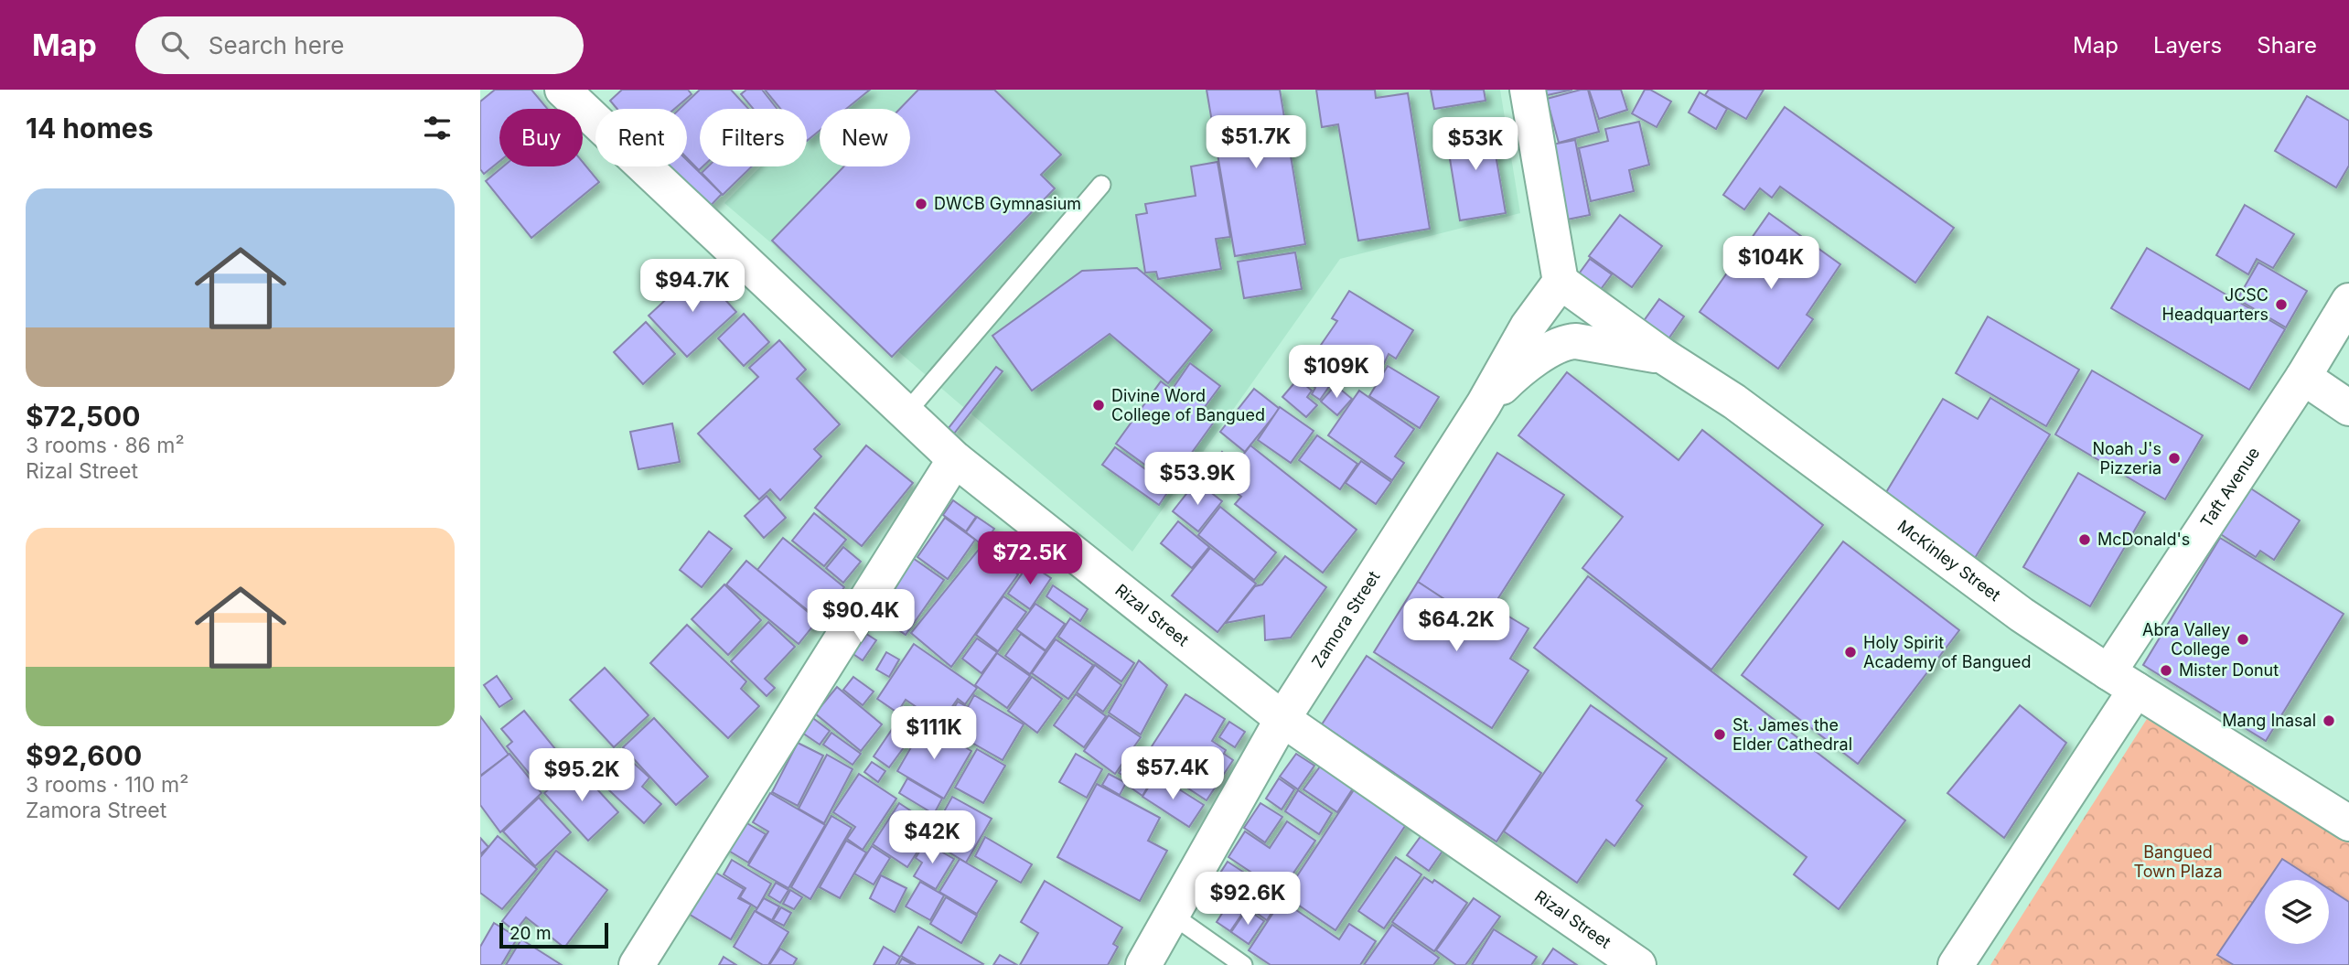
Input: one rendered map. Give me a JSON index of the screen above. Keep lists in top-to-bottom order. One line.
{"streets":{"street":["Taft Avenue","McKinley Street","Rizal Street","Zamora Street"]},"crossings":[["Taft Avenue","McKinley Street"],["McKinley Street","Zamora Street"],["Rizal Street","Zamora Street"]],"parks":["Bangued Town Plaza"],"places":["DWCB Gymnasium","JCSC Headquarters","Divine Word College of Bangued","Noah J's Pizzeria","McDonald's","Abra Valley College","Holy Spirit Academy of Bangued","Mister Donut","Mang Inasal","St. James the Elder Cathedral"],"scale_bar":"20 m","page":{"header":"Map","search":"Search here","nav":["Map","Layers","Share"],"heading":"14 homes","chip":["Buy","Rent","Filters","New"],"price":["$51.7K","$53K","$104K","$94.7K","$109K","$53.9K","$72.5K","$90.4K","$64.2K","$111K","$57.4K","$95.2K","$42K","$92.6K"],"list":[{"name":"$72,500","note":"3 rooms · 86 m² · Rizal Street"},{"name":"$92,600","note":"3 rooms · 110 m² · Zamora Street"}],"scale":"20 m"}}
